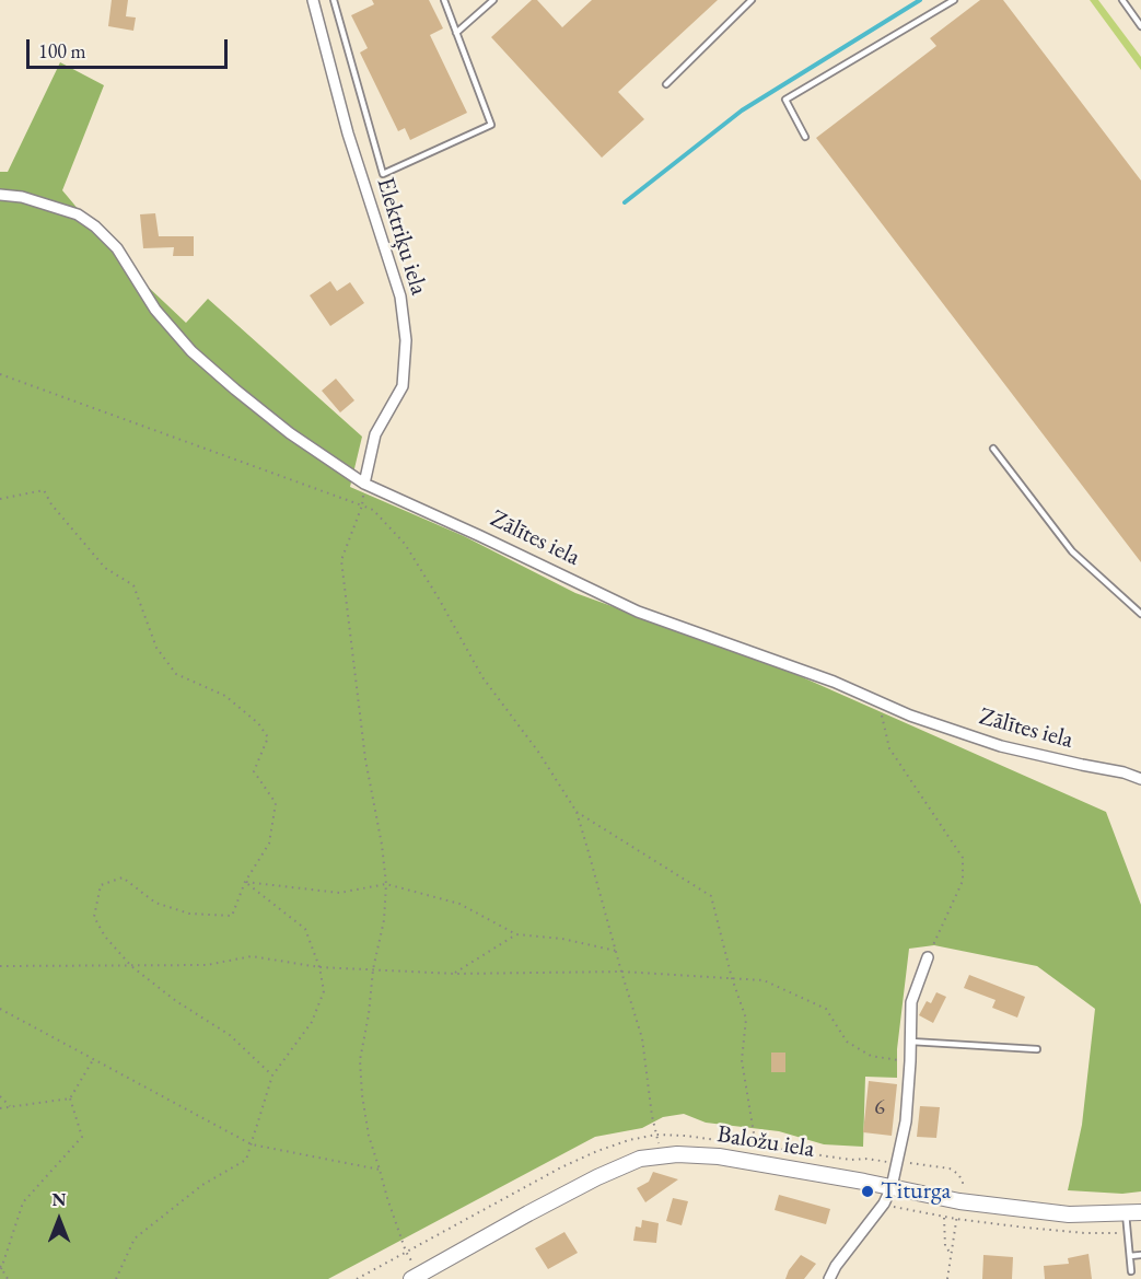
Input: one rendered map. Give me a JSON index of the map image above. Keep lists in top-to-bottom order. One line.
{"streets":{"main road":["Baložu iela"],"street":["Elektriķu iela","Zālītes iela"]},"crossings":[["Elektriķu iela","Zālītes iela"]],"places":["Titurga"],"house_numbers":["6"],"scale_bar":"100 m","north":"top"}
